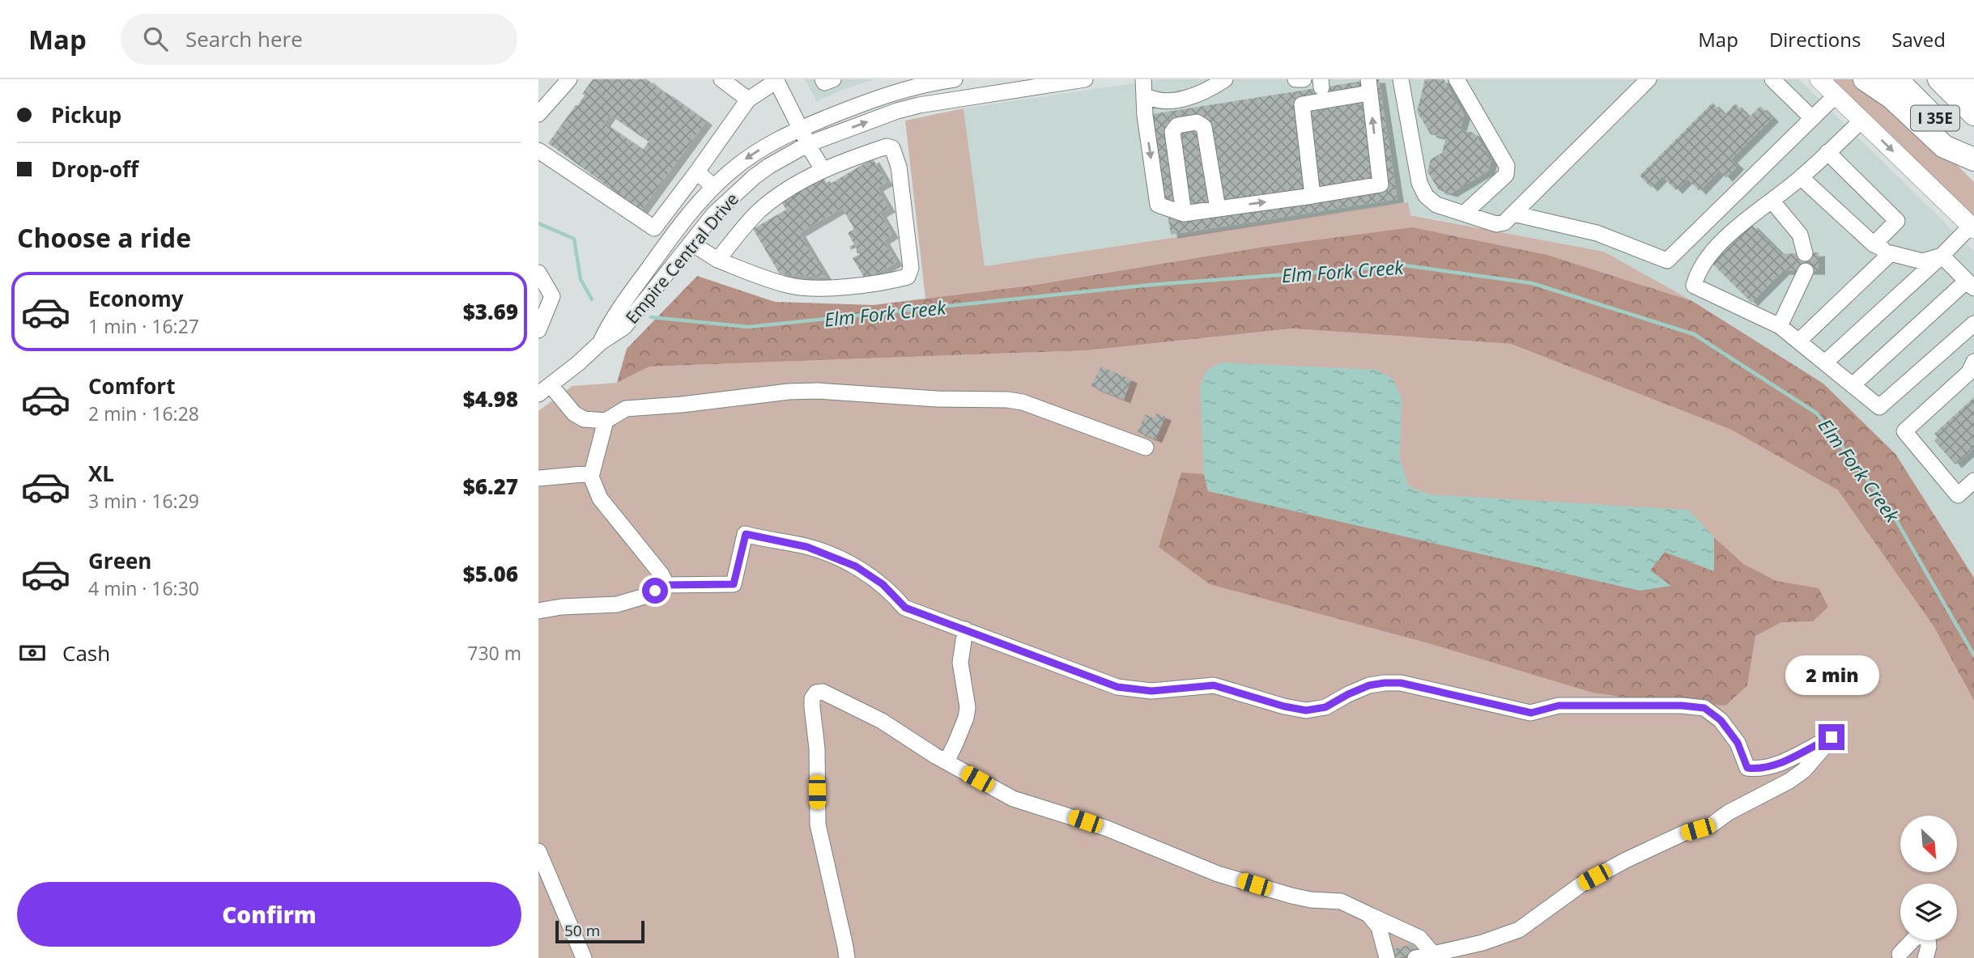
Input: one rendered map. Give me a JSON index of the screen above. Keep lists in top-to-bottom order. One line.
{"streets":{"highway":["I 35E"],"street":["Empire Central Drive"]},"water":["Elm Fork Creek"],"scale_bar":"50 m","north":"bottom right","page":{"header":"Map","search":"Search here","nav":["Map","Directions","Saved"],"banner":["Pickup","Drop-off"],"heading":"Choose a ride","list":[{"name":"Economy","note":"1 min · 16:27","value":"$3.69"},{"name":"Comfort","note":"2 min · 16:28","value":"$4.98"},{"name":"XL","note":"3 min · 16:29","value":"$6.27"},{"name":"Green","note":"4 min · 16:30","value":"$5.06"}],"pay":["Cash","730 m"],"bubble":"2 min","buttons":"Confirm","scale":"50 m"}}
